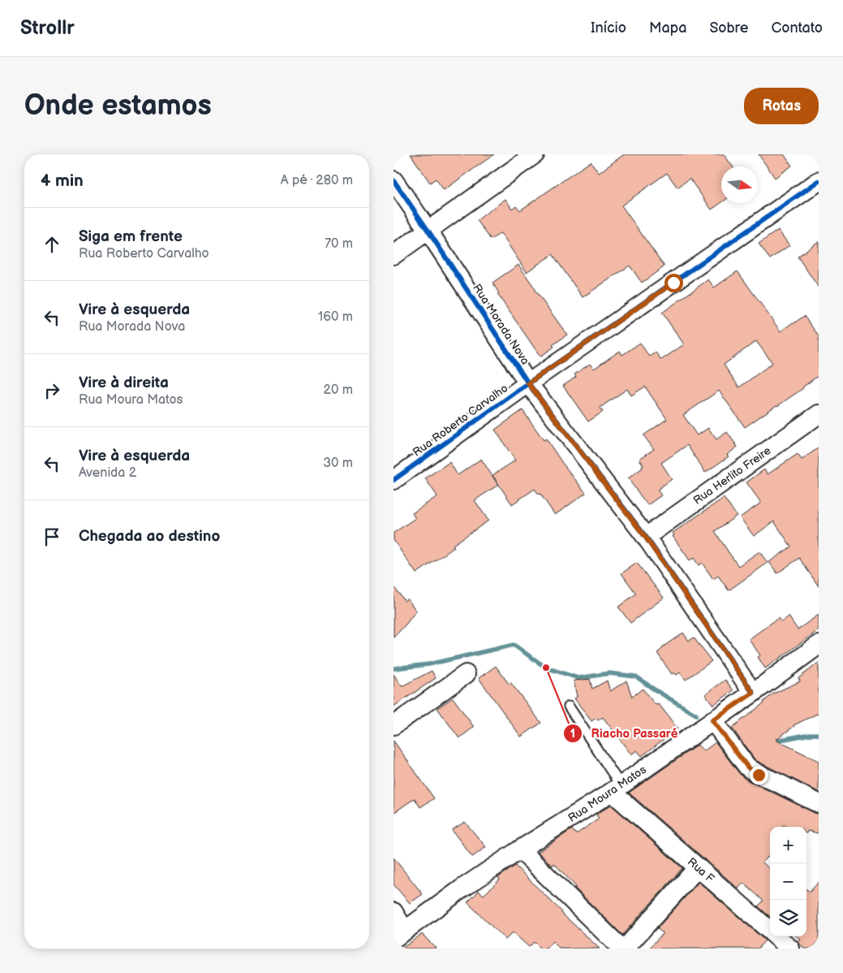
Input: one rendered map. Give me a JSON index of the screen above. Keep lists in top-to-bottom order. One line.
{"streets":{"street":["Rua Morada Nova","Rua Roberto Carvalho","Rua Herlito Freire","Rua Moura Matos","Rua F"]},"crossings":[["Rua Morada Nova","Rua Roberto Carvalho"],["Rua Morada Nova","Rua Herlito Freire"],["Rua Morada Nova","Rua Moura Matos"],["Rua Moura Matos","Rua F"]],"places":["Riacho Passaré"],"north":"right","page":{"header":"Strollr","nav":["Início","Mapa","Sobre","Contato"],"buttons":"Rotas","title":"Onde estamos","heading":["4 min","A pé · 280 m"],"list":[["Siga em frente","Rua Roberto Carvalho","70 m"],["Vire à esquerda","Rua Morada Nova","160 m"],["Vire à direita","Rua Moura Matos","20 m"],["Vire à esquerda","Avenida 2","30 m"],"Chegada ao destino"],"map_buttons":["+","−"]}}
